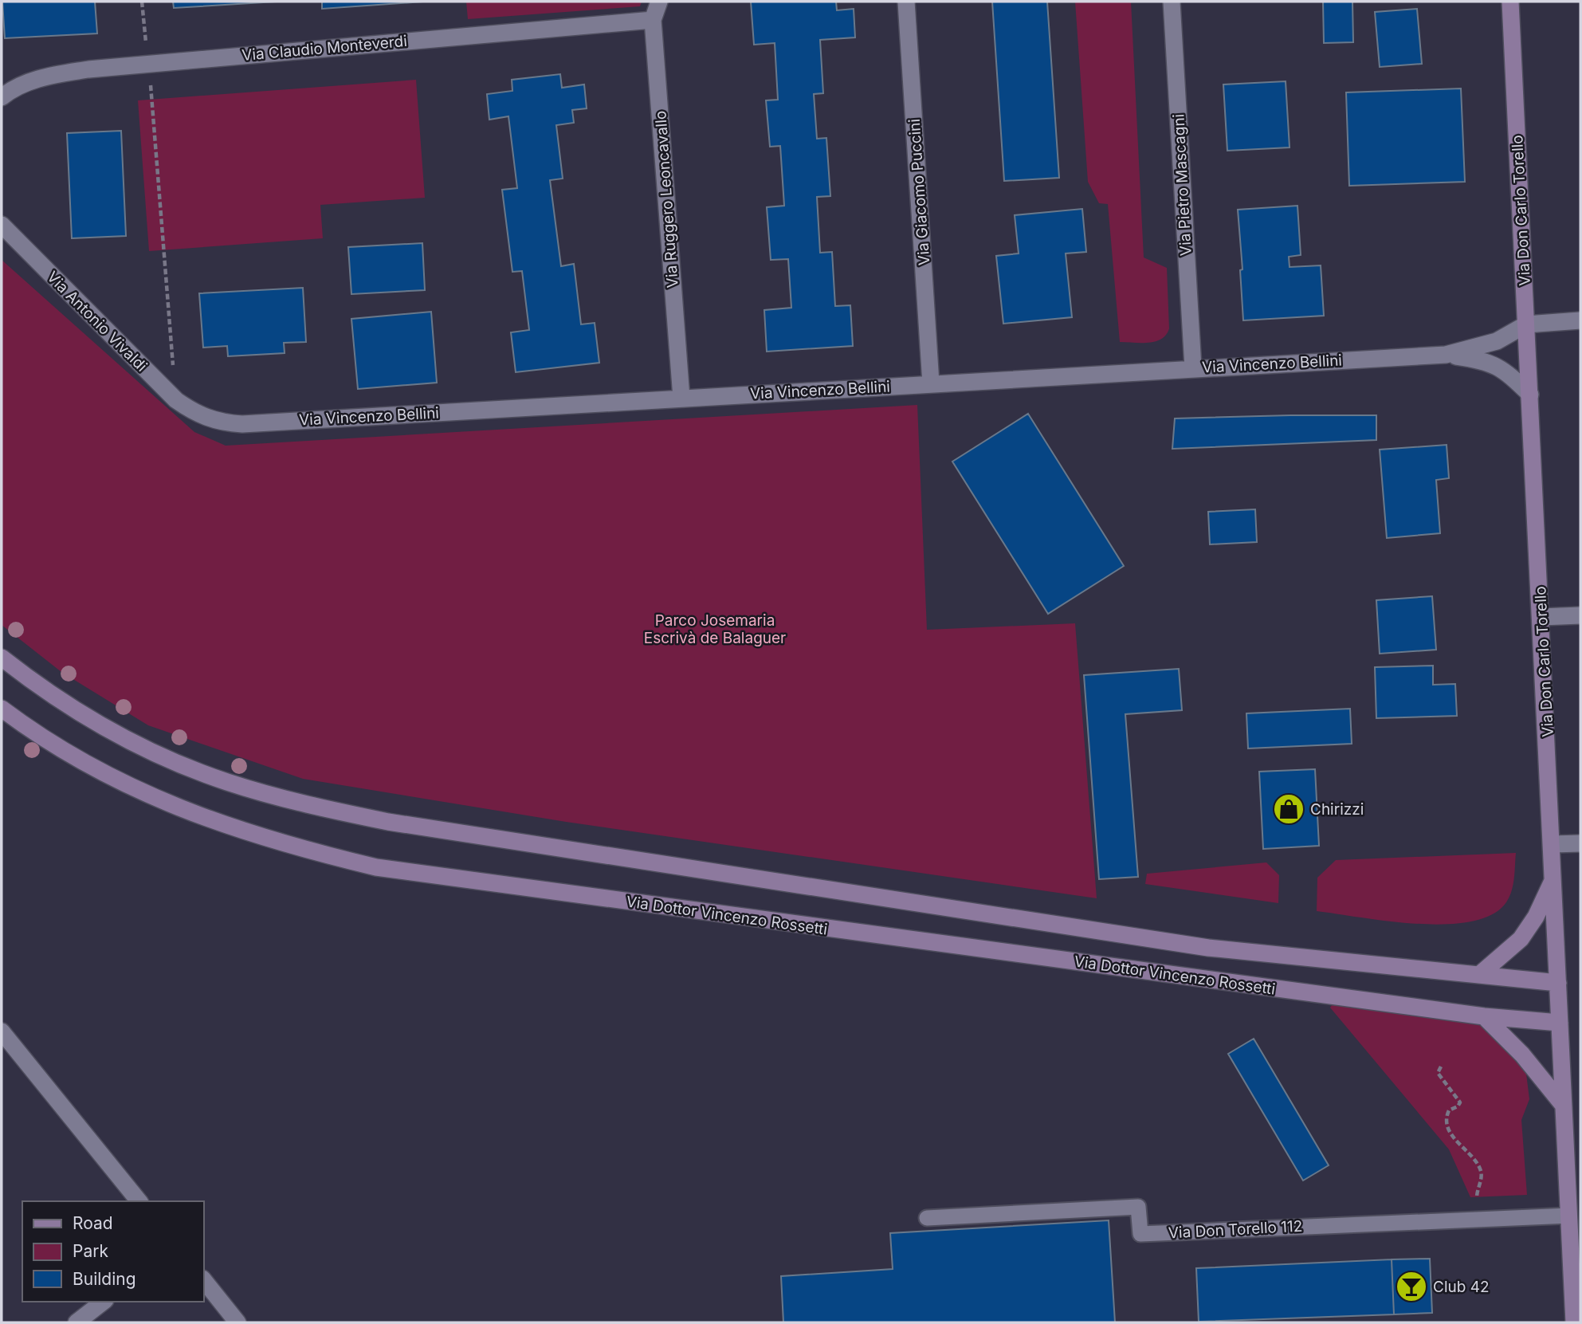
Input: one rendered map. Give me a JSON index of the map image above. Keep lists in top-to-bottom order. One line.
{"streets":{"street":["Via Claudio Monteverdi","Via Pietro Mascagni","Via Giacomo Puccini","Via Ruggero Leoncavallo","Via Don Carlo Torello","Via Antonio Vivaldi","Via Vincenzo Bellini","Via Dottor Vincenzo Rossetti"],"lane":["Via Don Torello 112"]},"crossings":[["Via Claudio Monteverdi","Via Ruggero Leoncavallo"],["Via Pietro Mascagni","Via Vincenzo Bellini"],["Via Giacomo Puccini","Via Vincenzo Bellini"],["Via Ruggero Leoncavallo","Via Vincenzo Bellini"],["Via Don Carlo Torello","Via Vincenzo Bellini"],["Via Don Carlo Torello","Via Dottor Vincenzo Rossetti"],["Via Don Carlo Torello","Via Don Torello 112"],["Via Antonio Vivaldi","Via Vincenzo Bellini"]],"parks":["Parco Josemaria Escrivà de Balaguer"],"places":{"shop":["Chirizzi"],"bar":["Club 42"]},"legend":["Road","Park","Building"]}
